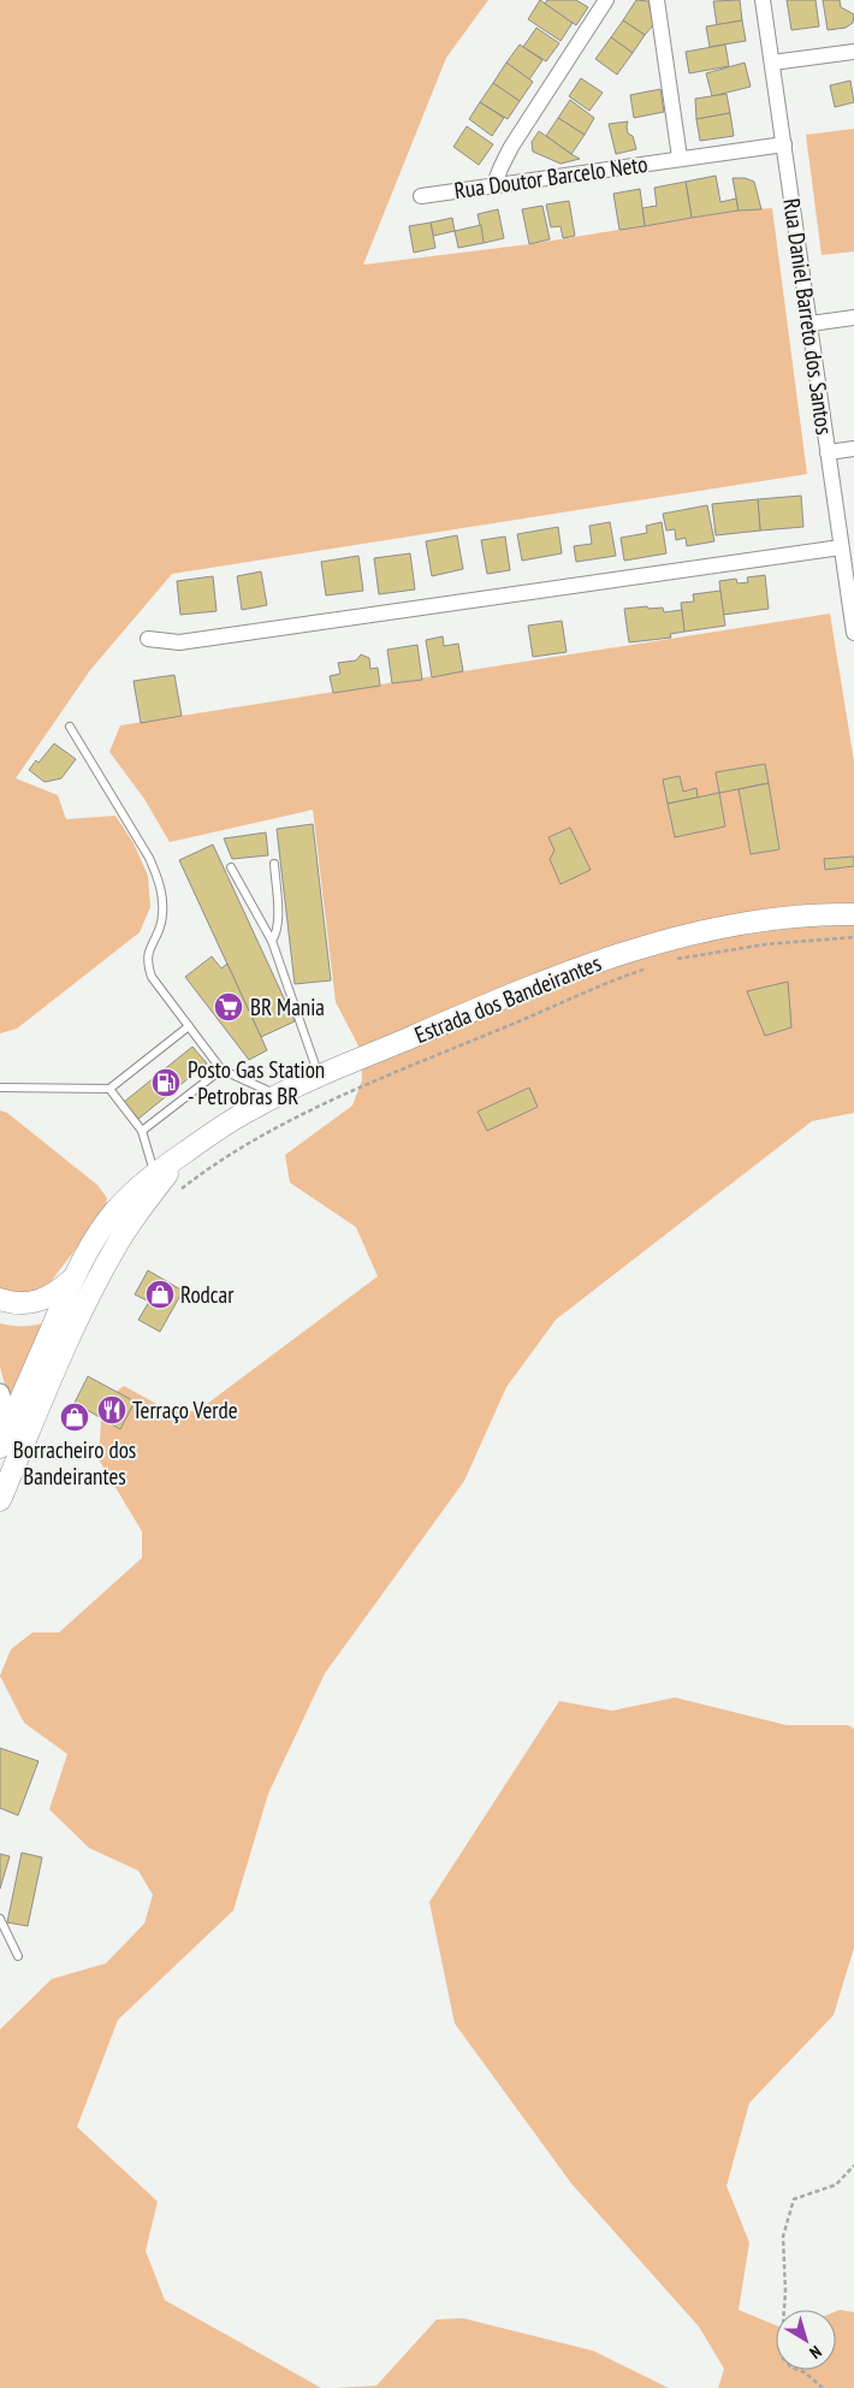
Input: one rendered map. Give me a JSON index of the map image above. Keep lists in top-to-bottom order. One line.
{"streets":{"main road":["Estrada dos Bandeirantes"],"street":["Rua Doutor Barcelo Neto","Rua Daniel Barreto dos Santos"]},"crossings":[["Rua Doutor Barcelo Neto","Rua Daniel Barreto dos Santos"]],"places":{"supermarket":["BR Mania"],"fuel station":["Posto Gas Station - Petrobras BR"],"shop":["Rodcar","Borracheiro dos Bandeirantes"],"restaurant":["Terraço Verde"]},"north":"bottom right"}
